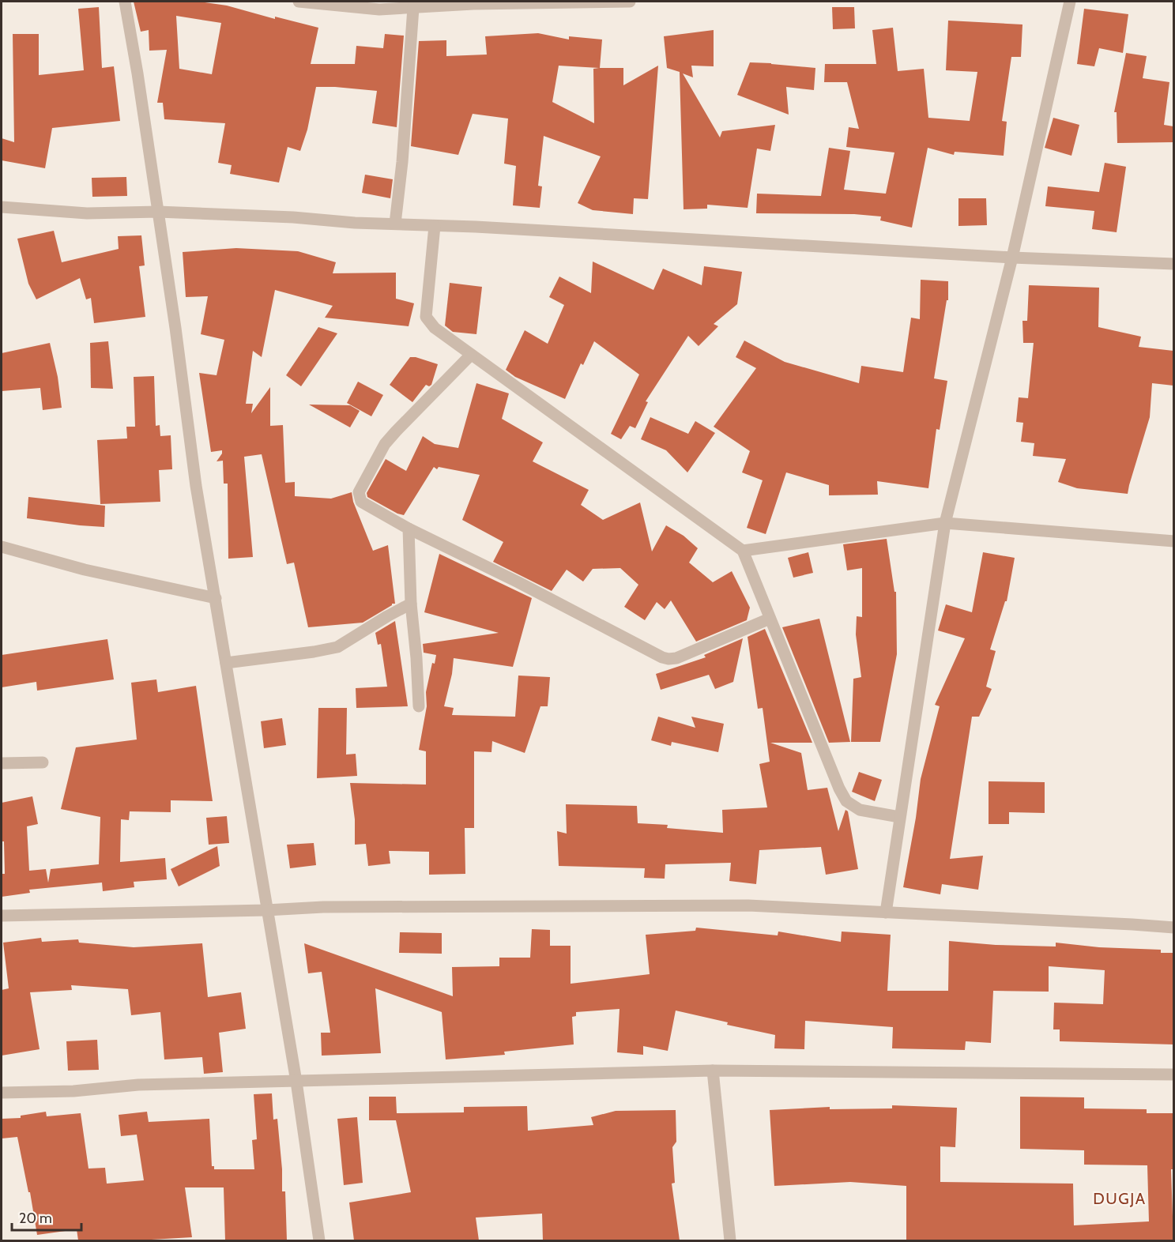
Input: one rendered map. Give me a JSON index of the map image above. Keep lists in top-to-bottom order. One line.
{"districts":["DUGJA"],"scale_bar":"20 m"}
